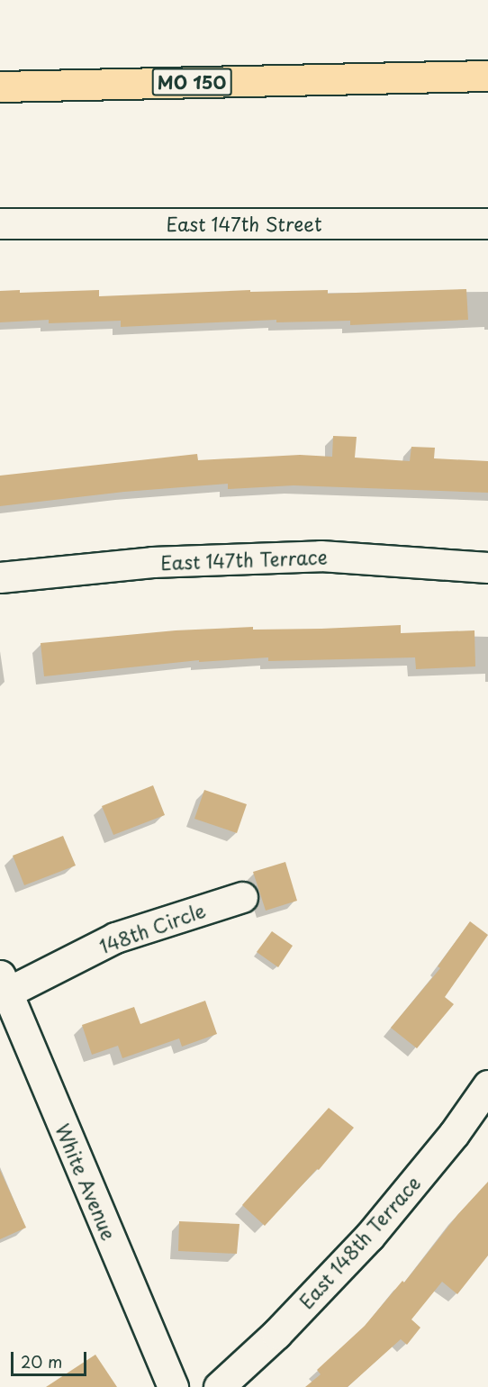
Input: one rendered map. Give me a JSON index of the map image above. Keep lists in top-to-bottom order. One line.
{"streets":{"main road":["MO 150"],"street":["East 147th Street","East 147th Terrace","148th Circle","White Avenue","East 148th Terrace"]},"crossings":[["148th Circle","White Avenue"]],"scale_bar":"20 m"}
